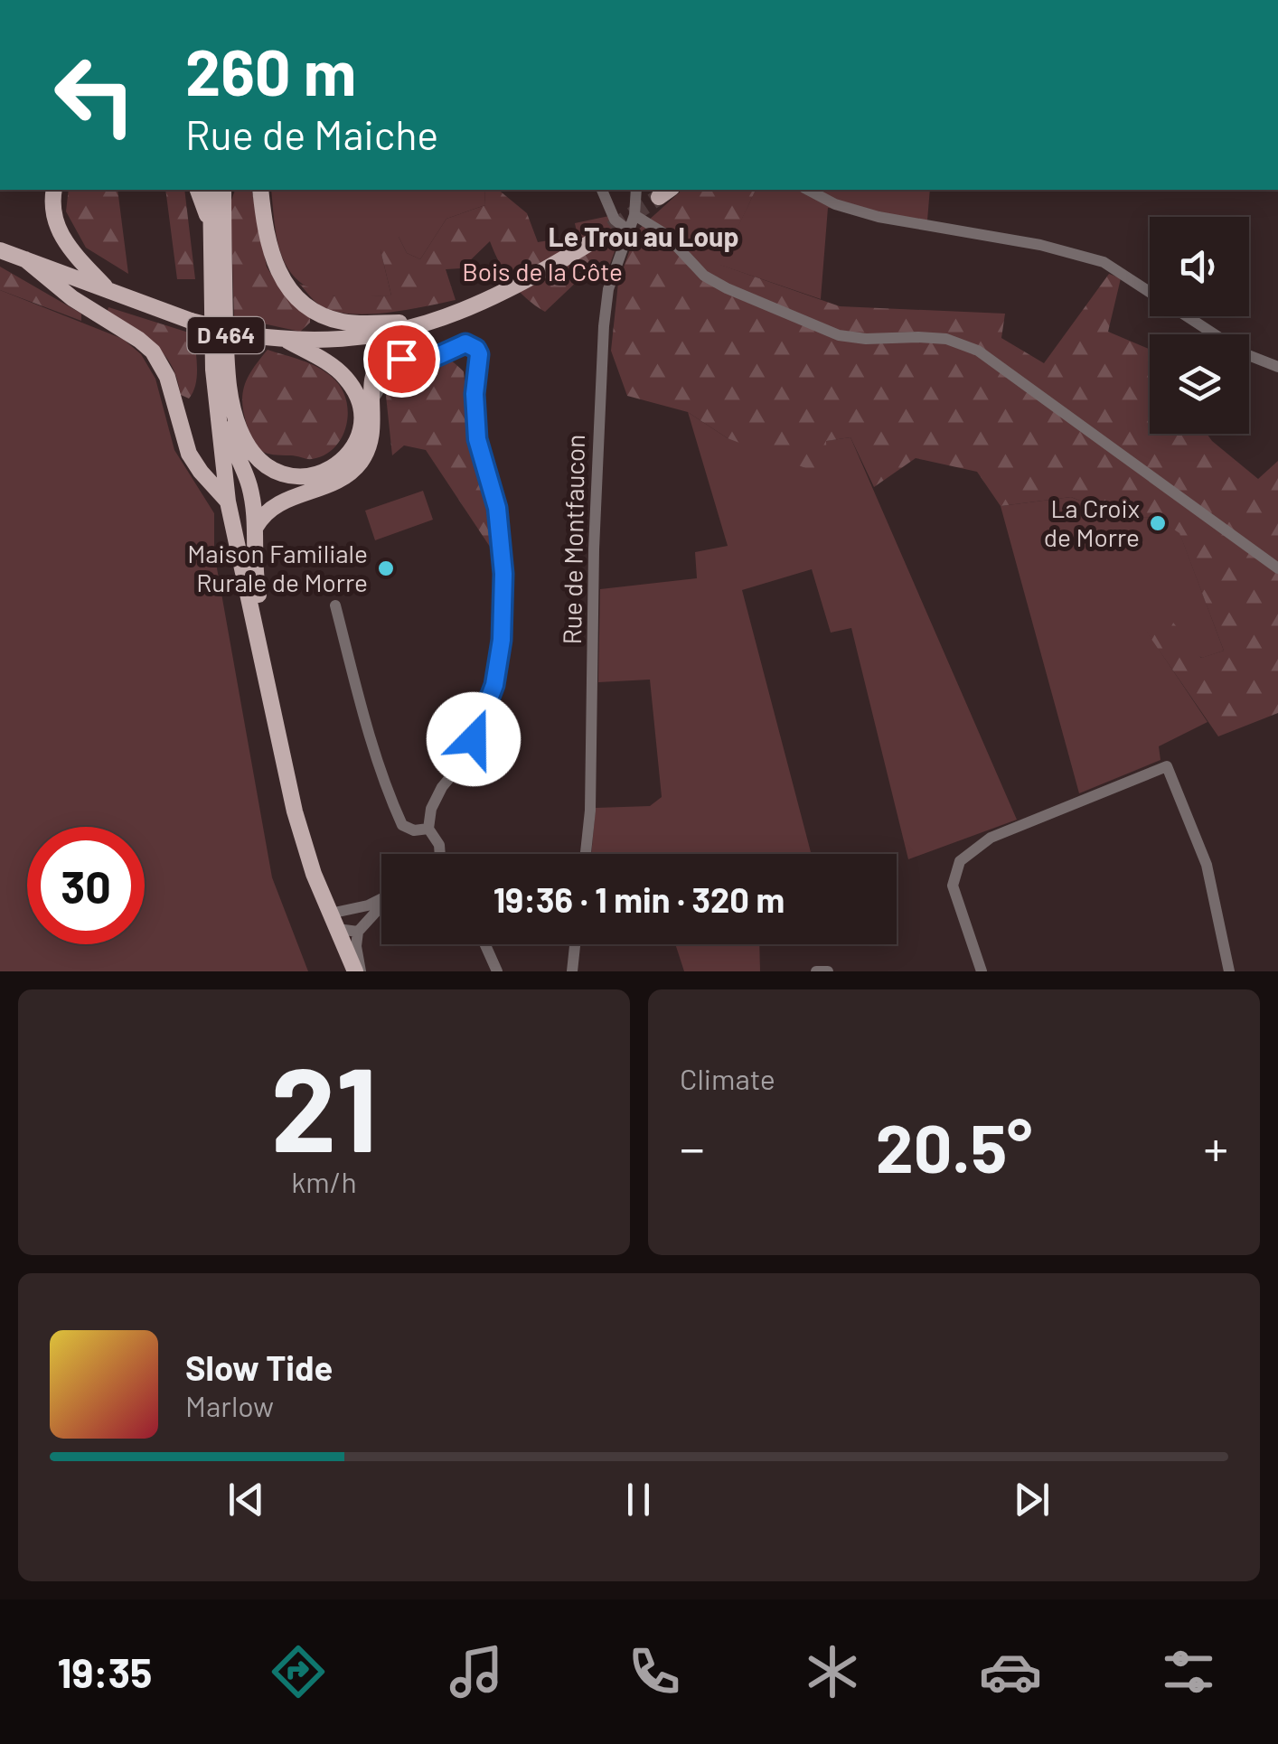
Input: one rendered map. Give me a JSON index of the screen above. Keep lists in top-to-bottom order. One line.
{"streets":{"main road":["D 464"],"street":["Rue de Montfaucon"]},"districts":["Le Trou au Loup"],"parks":["Bois de la Côte"],"places":["La Croix de Morre","Maison Familiale Rurale de Morre"],"page":{"turn":["260 m","Rue de Maiche"],"limit":"30","trip":"19:36 · 1 min · 320 m","tile":[["21","km/h"],"Climate"],"heat":["−","20.5°","+"],"song":["Slow Tide","Marlow"],"tabs":"19:35"}}
